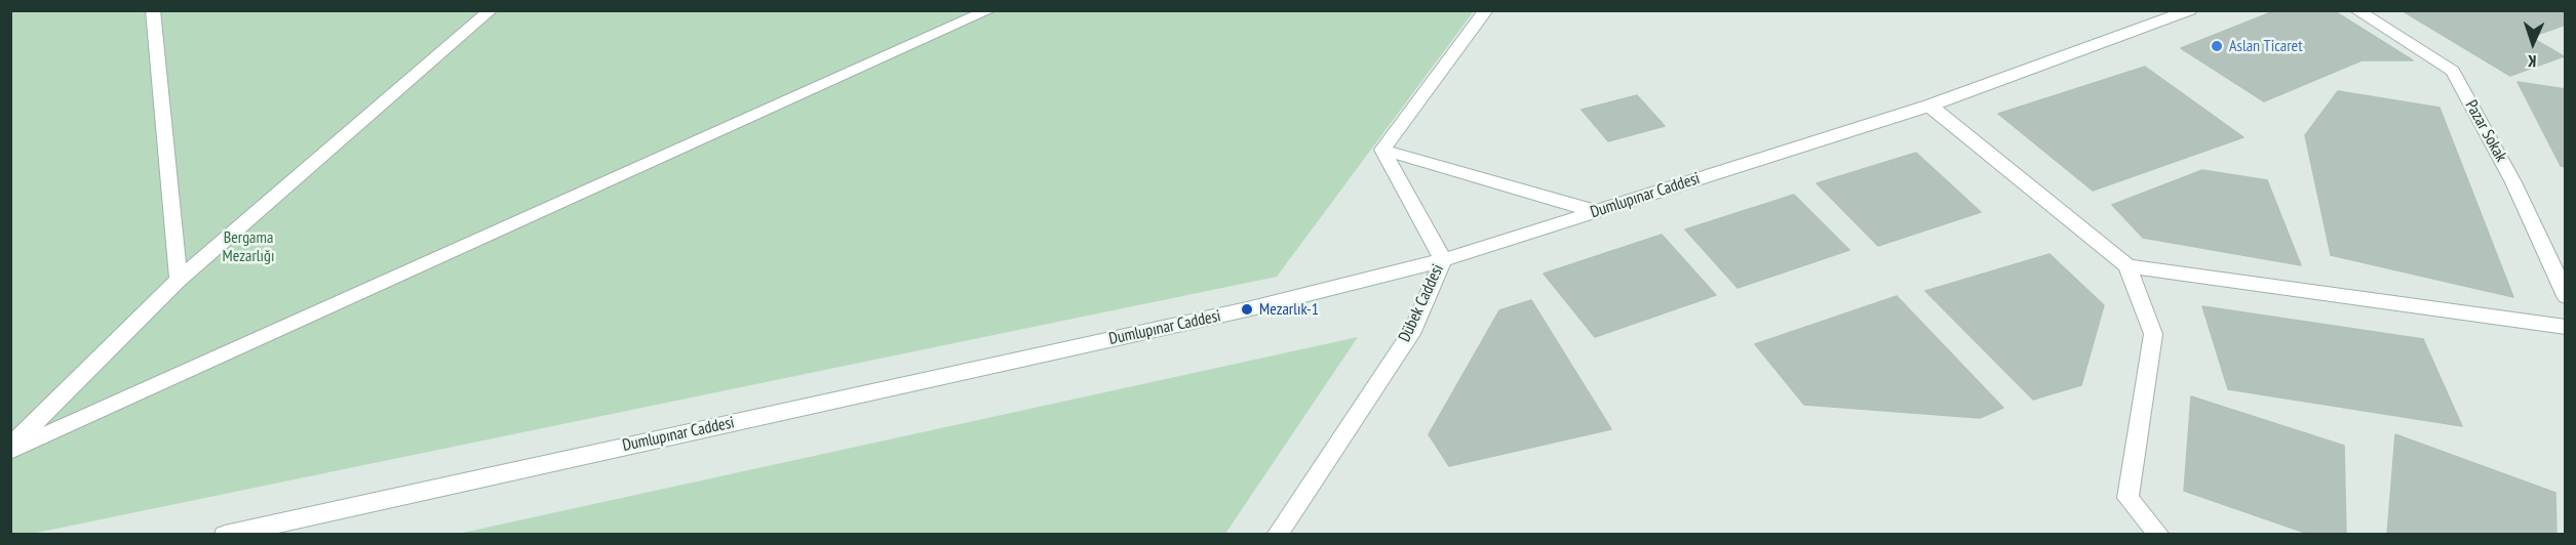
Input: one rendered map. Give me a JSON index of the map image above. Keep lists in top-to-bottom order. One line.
{"streets":{"street":["Pazar Sokak","Dumlupınar Caddesi","Dübek Caddesi"]},"crossings":[["Dumlupınar Caddesi","Dübek Caddesi"]],"parks":["Bergama Mezarlığı"],"places":["Aslan Ticaret","Mezarlık-1"],"north":"bottom"}
